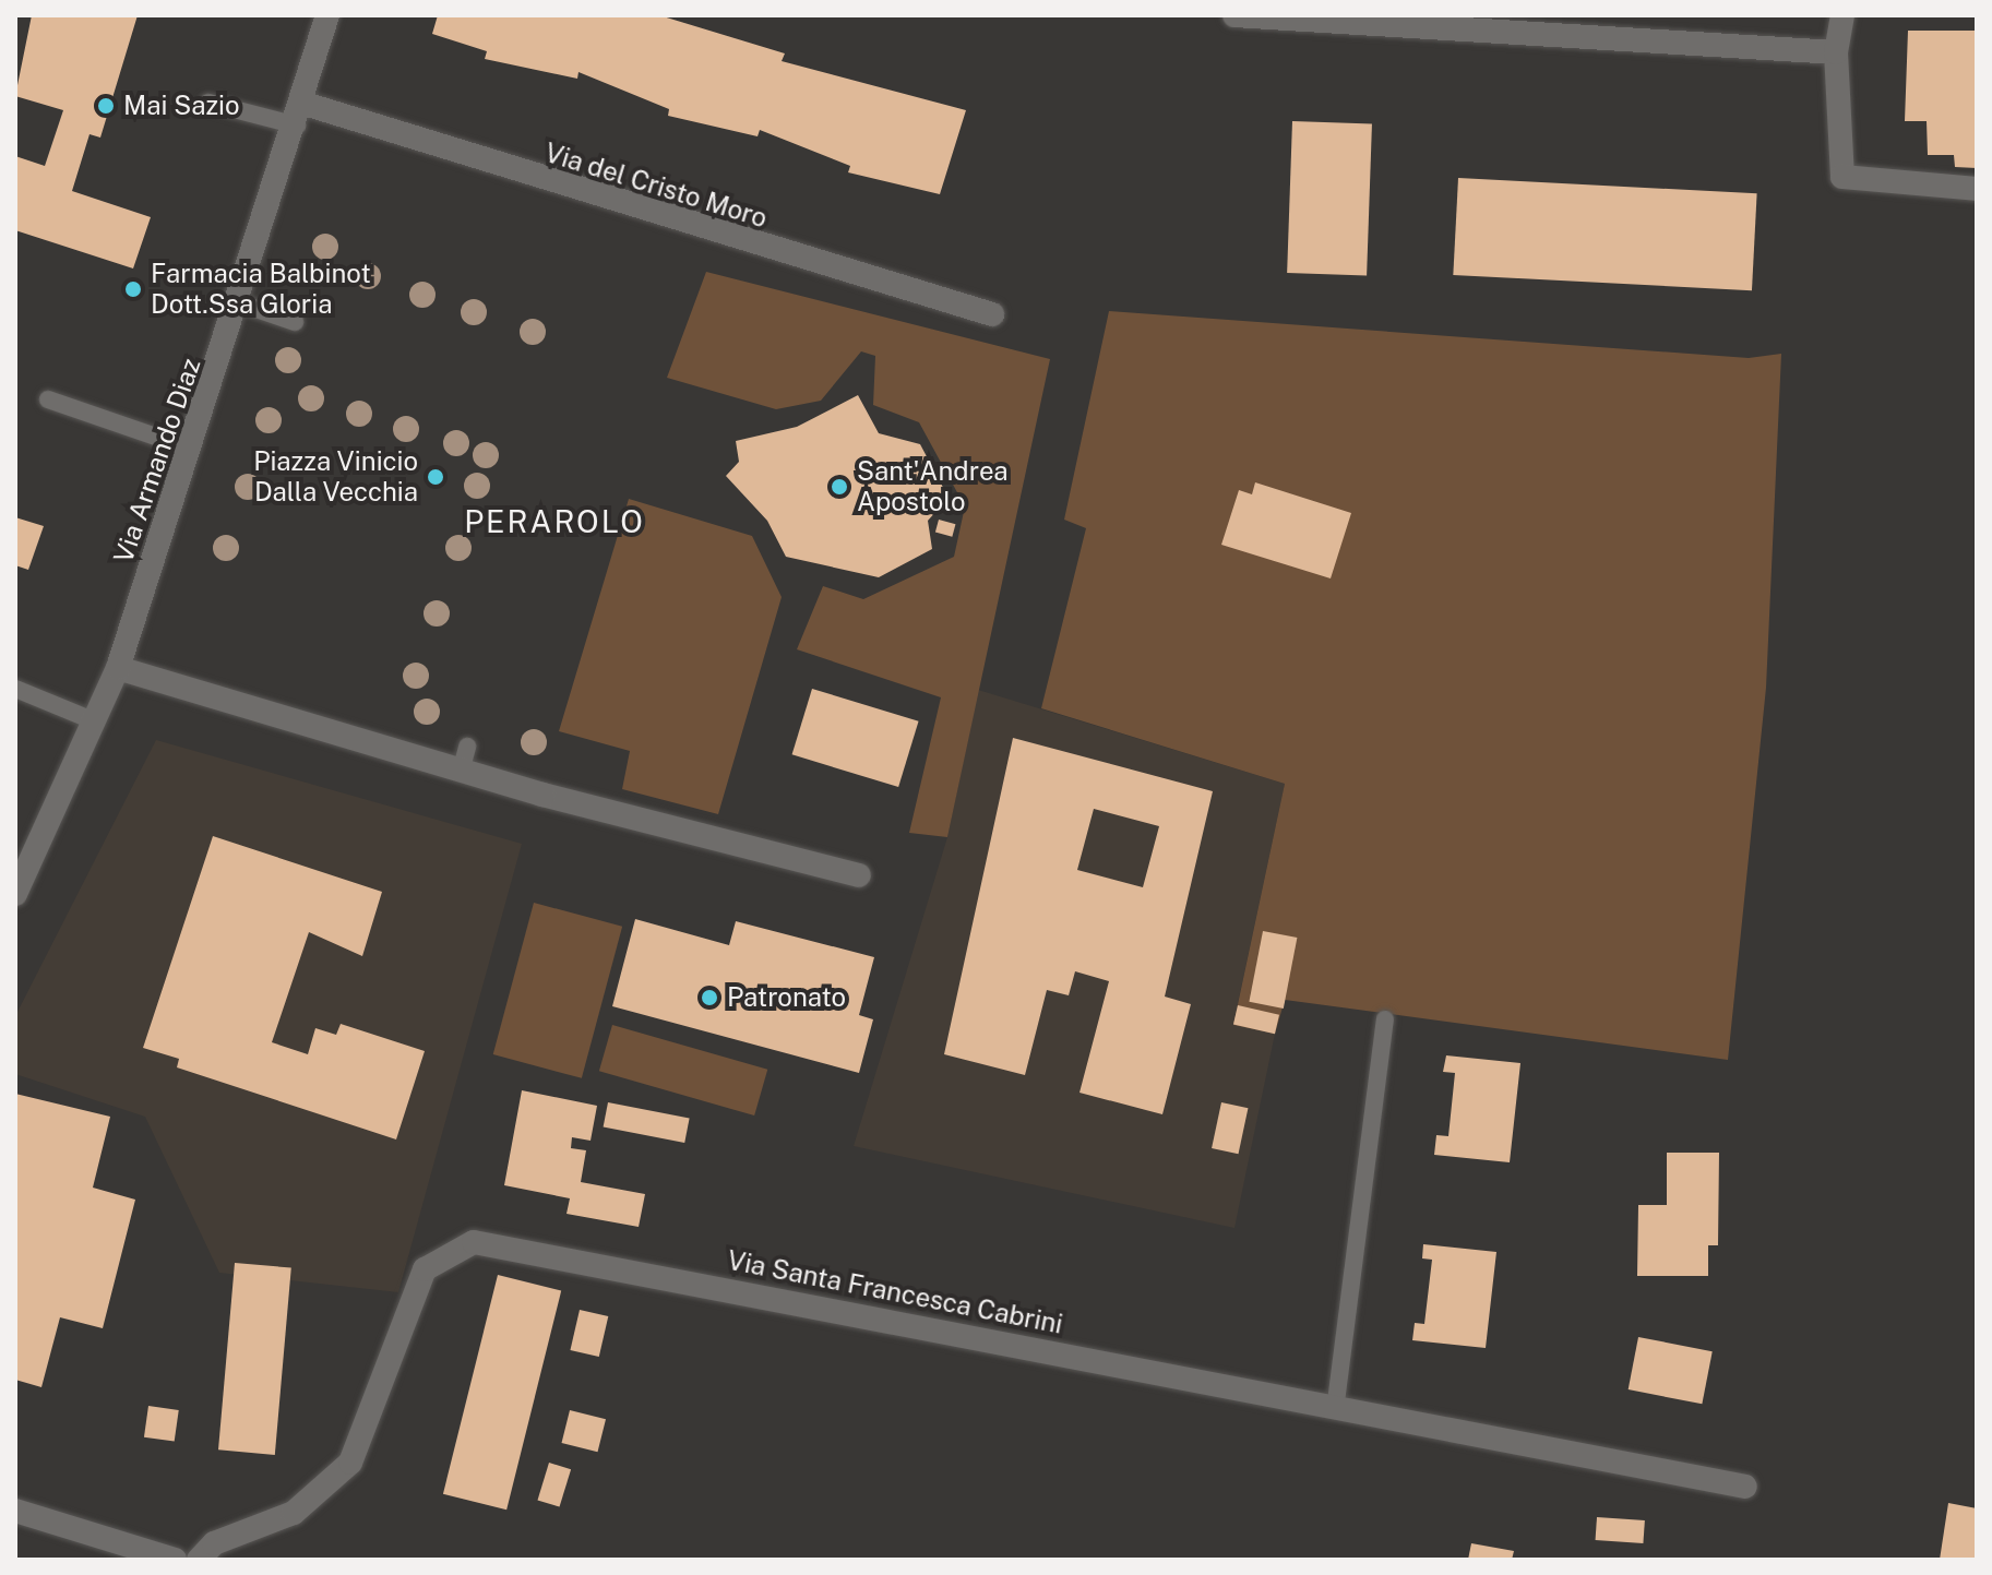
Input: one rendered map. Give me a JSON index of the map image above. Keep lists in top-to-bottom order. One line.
{"streets":{"street":["Via del Cristo Moro","Via Armando Diaz","Via Santa Francesca Cabrini"]},"crossings":[["Via del Cristo Moro","Via Armando Diaz"]],"districts":["PERAROLO"],"places":["Mai Sazio","Farmacia Balbinot Dott.Ssa Gloria","Piazza Vinicio Dalla Vecchia","Sant'Andrea Apostolo","Patronato"]}
